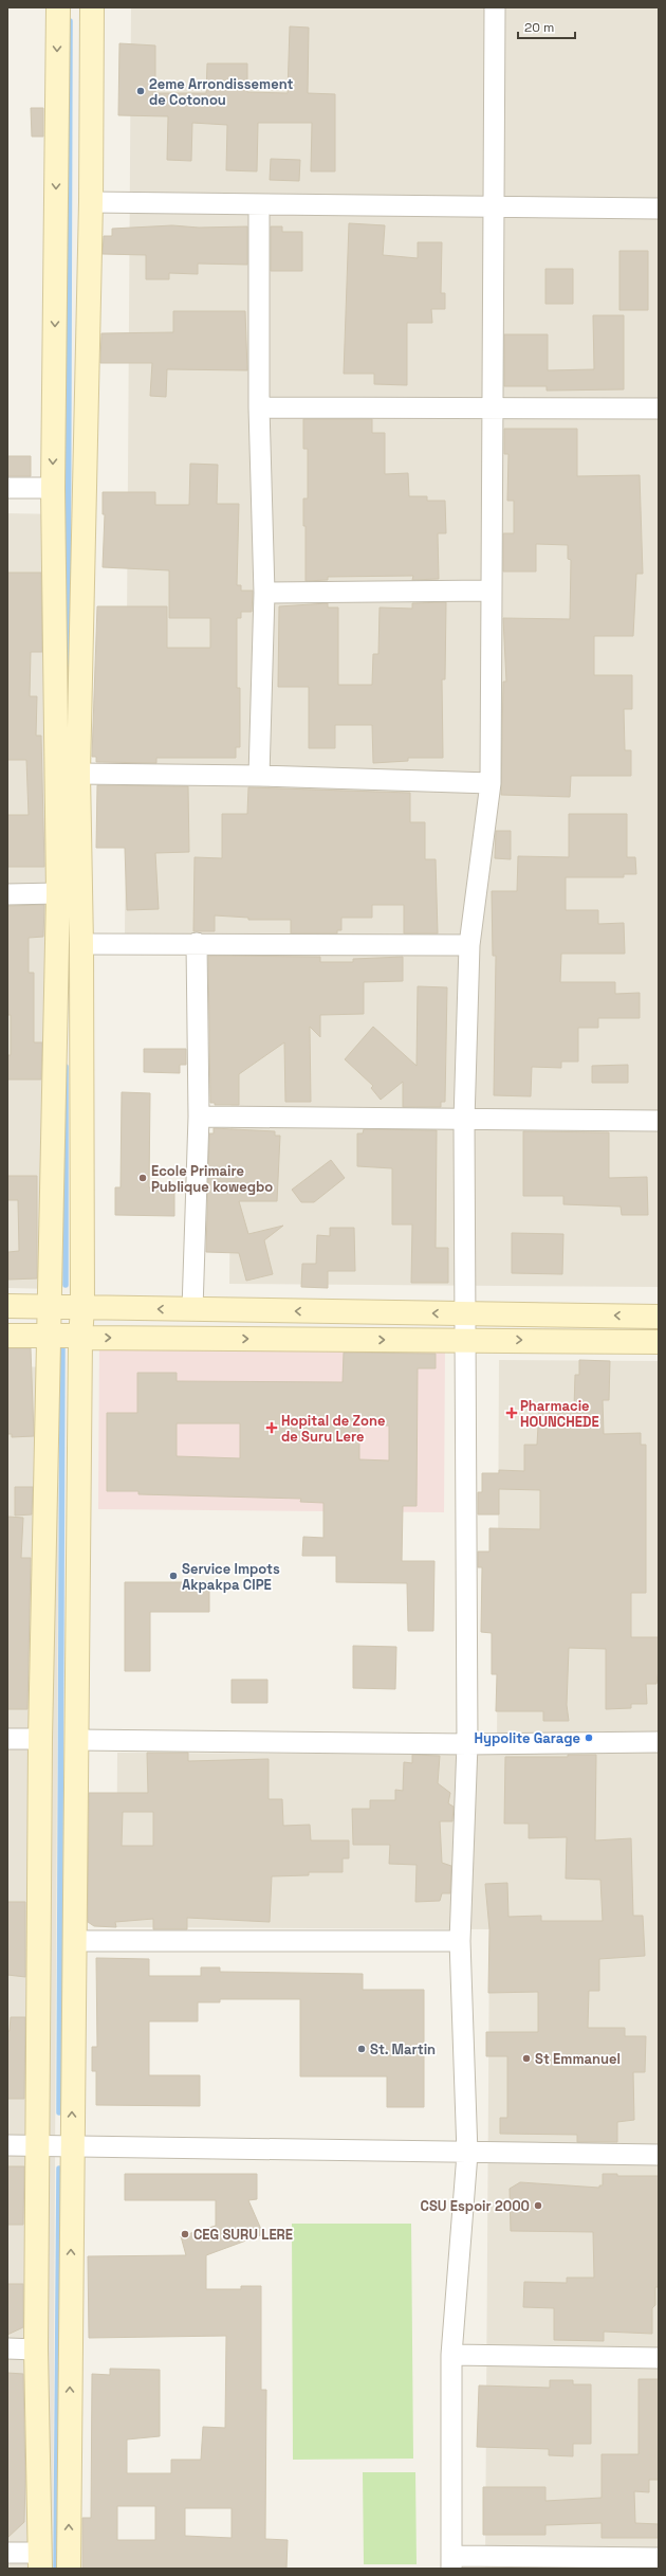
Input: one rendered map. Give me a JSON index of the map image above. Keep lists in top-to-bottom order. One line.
{"places":{"other":["2eme Arrondissement de Cotonou","Ecole Primaire Publique kowegbo","Service Impots Akpakpa CIPE","Hypolite Garage","St. Martin","St Emmanuel","CSU Espoir 2000","CEG SURU LERE"],"health":["Pharmacie HOUNCHEDE","Hopital de Zone de Suru Lere"]},"scale_bar":"20 m"}
